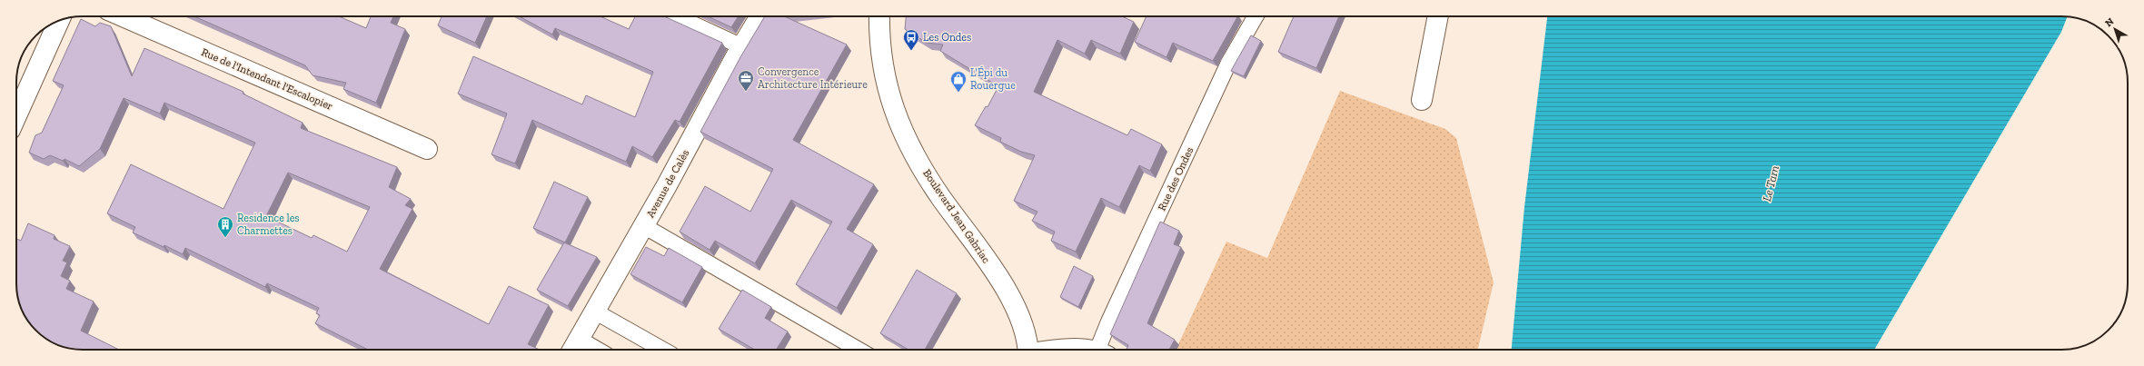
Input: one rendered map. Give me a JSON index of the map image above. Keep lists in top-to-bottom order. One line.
{"streets":{"street":["Rue de l'Intendant l'Escalopier","Avenue de Calès","Boulevard Jean Gabriac"],"lane":["Rue des Ondes"]},"water":["Le Tarn"],"places":{"bus stop":["Les Ondes"],"office":["Convergence Architecture Intérieure"],"shop":["L'Épi du Rouergue"],"building":["Residence les Charmettes"]},"north":"top left"}
